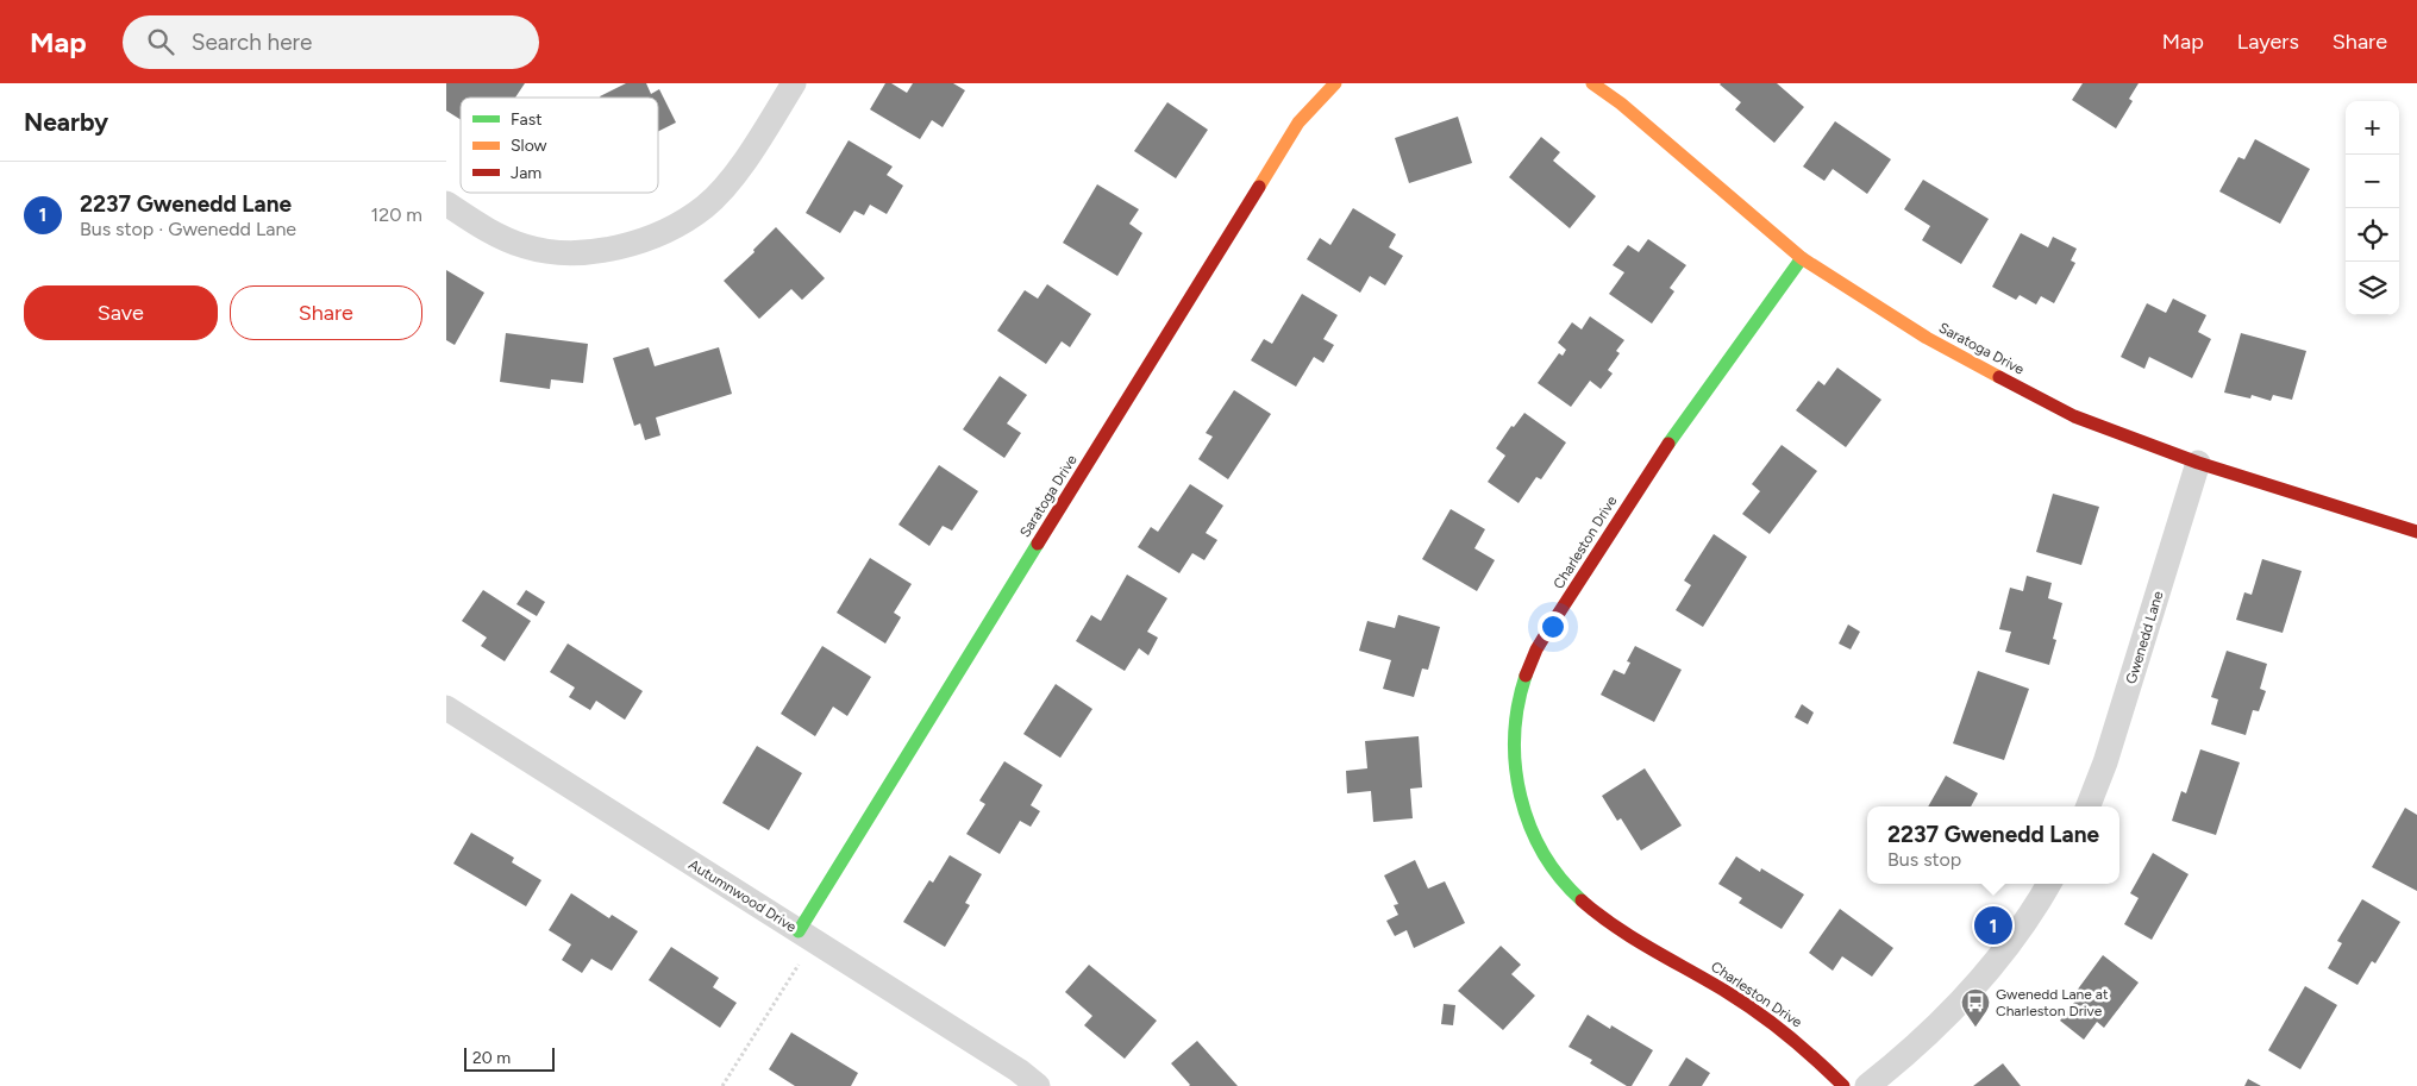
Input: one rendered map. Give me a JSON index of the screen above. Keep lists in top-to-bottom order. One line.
{"streets":{"street":["Saratoga Drive","Charleston Drive","Gwenedd Lane","Autumnwood Drive"]},"crossings":[["Saratoga Drive","Charleston Drive"],["Saratoga Drive","Gwenedd Lane"],["Saratoga Drive","Autumnwood Drive"]],"places":{"bus stop":["Gwenedd Lane at Charleston Drive"]},"legend":["Fast","Slow","Jam"],"scale_bar":"20 m","page":{"header":"Map","search":"Search here","nav":["Map","Layers","Share"],"heading":"Nearby","map_buttons":["+","−"],"list":[{"mark":"1","name":"2237 Gwenedd Lane","note":"Bus stop · Gwenedd Lane","value":"120 m"}],"buttons":["Save","Share"],"popup":["2237 Gwenedd Lane","Bus stop"],"pins":"1","scale":"20 m"}}
